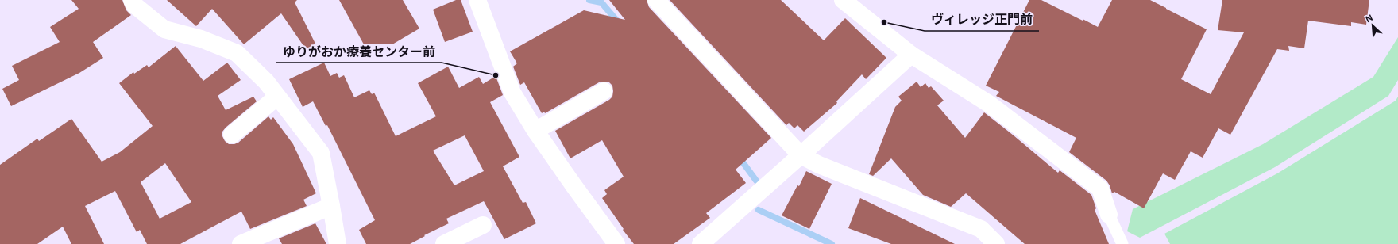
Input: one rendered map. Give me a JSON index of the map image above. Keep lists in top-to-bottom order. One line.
{"places":["ヴィレッジ正門前","ゆりがおか療養センター前"],"north":"top left"}
